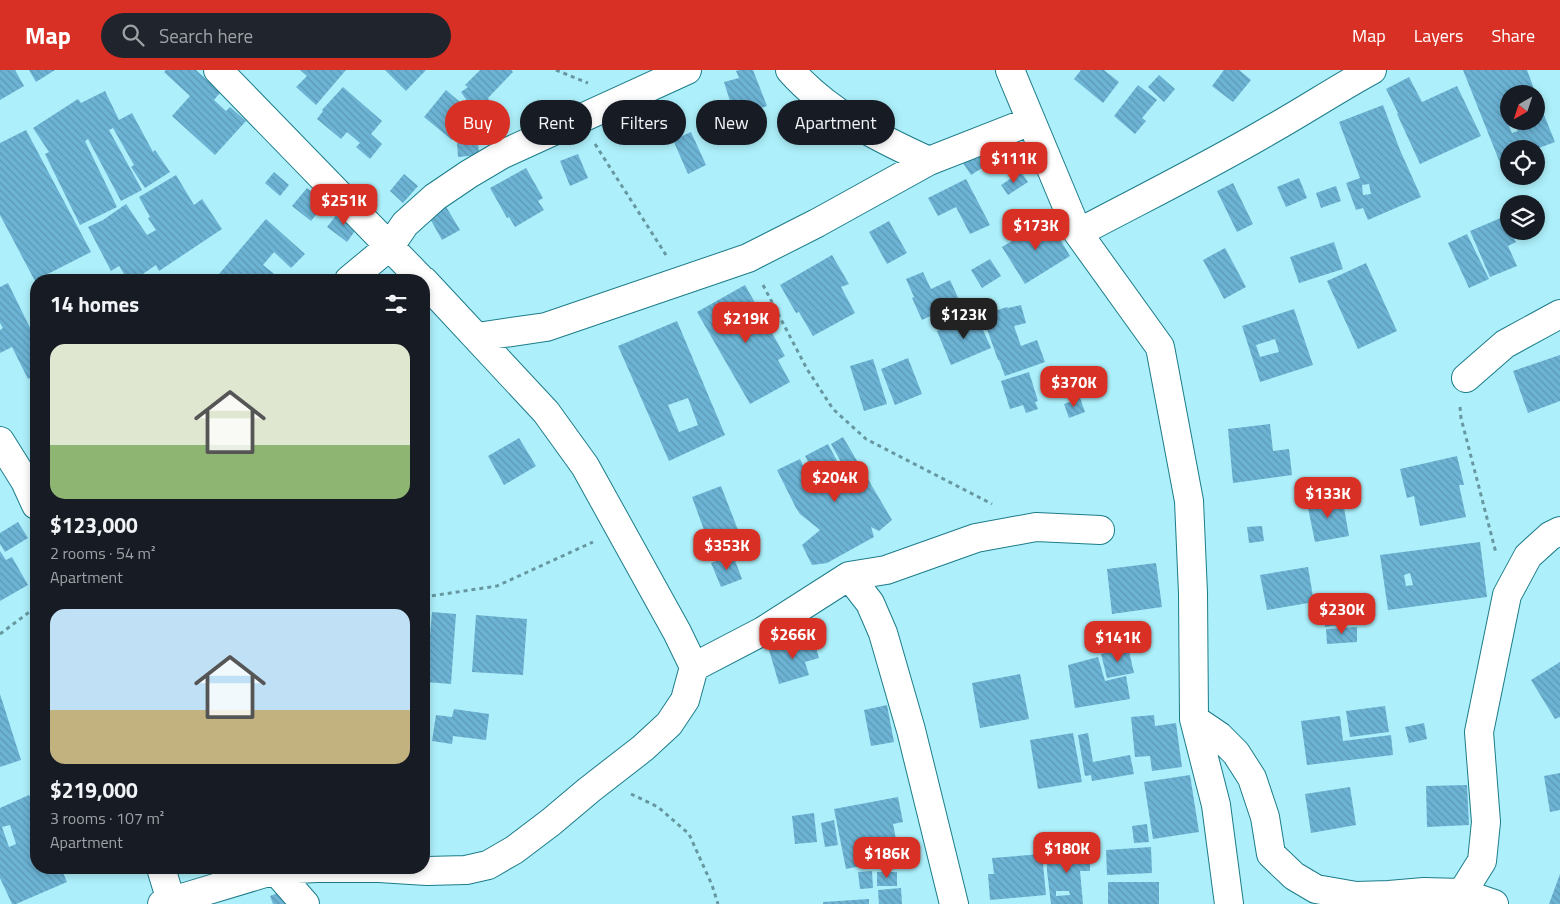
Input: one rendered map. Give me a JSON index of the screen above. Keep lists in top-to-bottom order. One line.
{"north":"bottom left","page":{"header":"Map","search":"Search here","nav":["Map","Layers","Share"],"chip":["Buy","Rent","Filters","New","Apartment"],"price":["$111K","$251K","$173K","$123K","$219K","$370K","$204K","$133K","$353K","$230K","$266K","$141K","$180K","$186K"],"heading":"14 homes","list":[{"name":"$123,000","note":"2 rooms · 54 m² · Apartment"},{"name":"$219,000","note":"3 rooms · 107 m² · Apartment"}]}}
